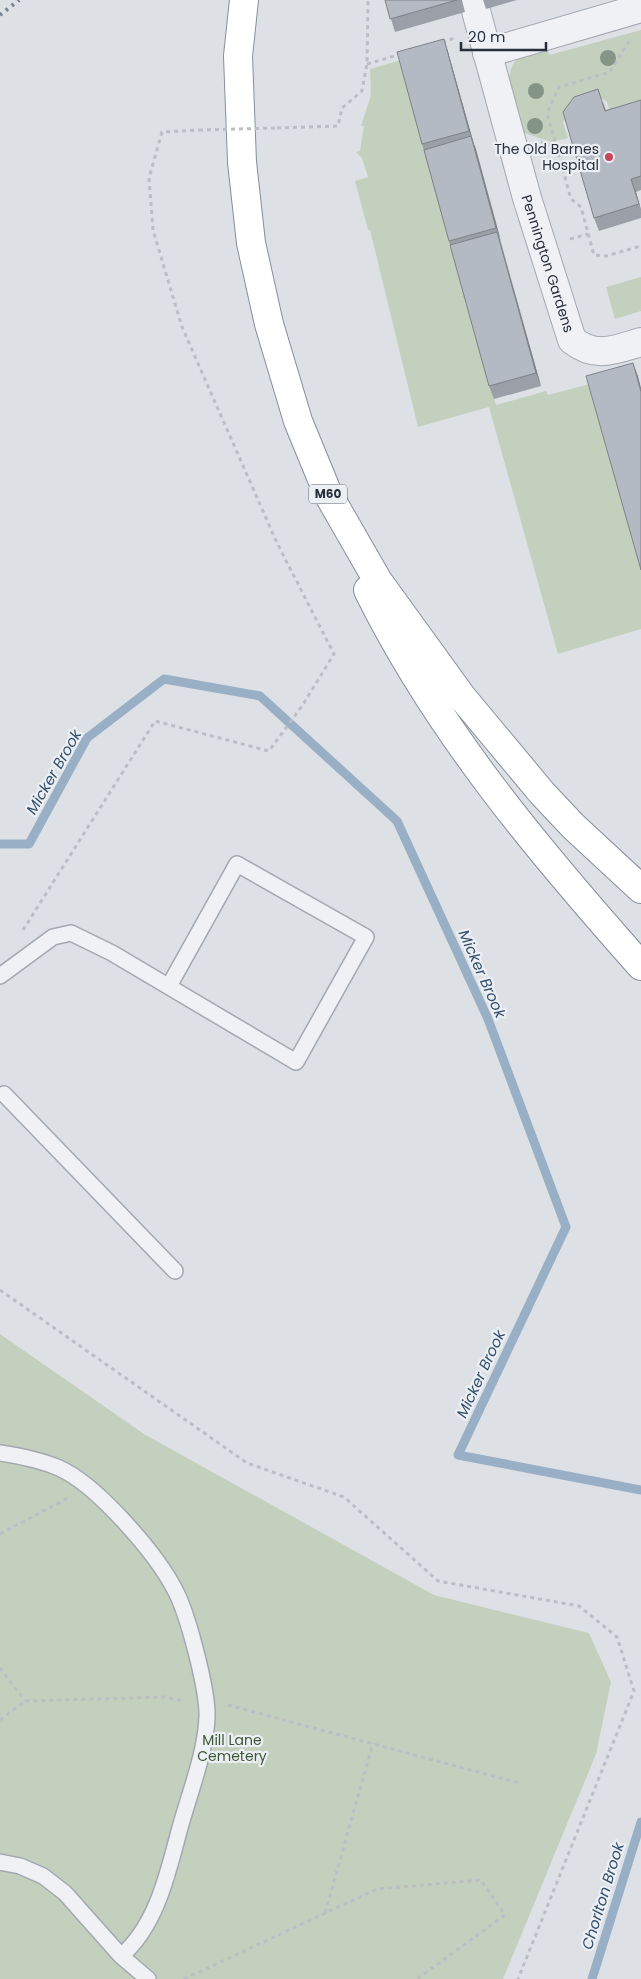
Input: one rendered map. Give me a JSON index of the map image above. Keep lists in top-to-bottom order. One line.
{"streets":{"highway":["M60"],"street":["Pennington Gardens"]},"water":["Micker Brook","Chorlton Brook"],"parks":["Mill Lane Cemetery"],"places":["The Old Barnes Hospital"],"scale_bar":"20 m"}
